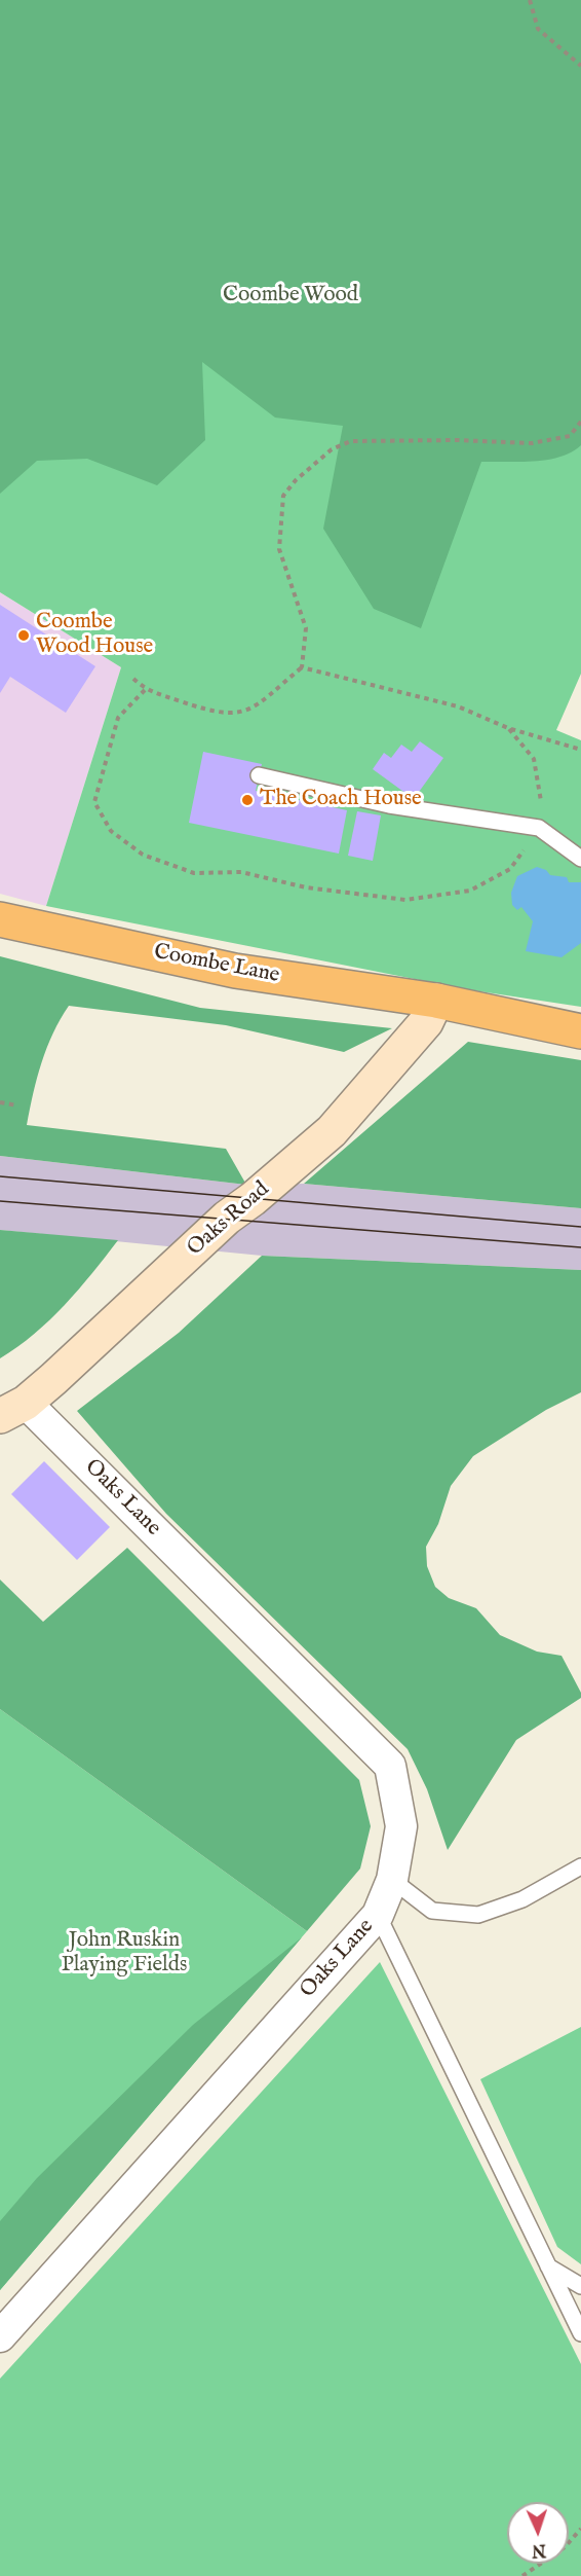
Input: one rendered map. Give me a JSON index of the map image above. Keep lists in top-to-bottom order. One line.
{"streets":{"main road":["Coombe Lane"],"street":["Oaks Road","Oaks Lane"]},"crossings":[["Coombe Lane","Oaks Road"],["Oaks Road","Oaks Lane"]],"parks":["Coombe Wood","John Ruskin Playing Fields"],"places":["Coombe Wood House","The Coach House"],"north":"bottom"}
